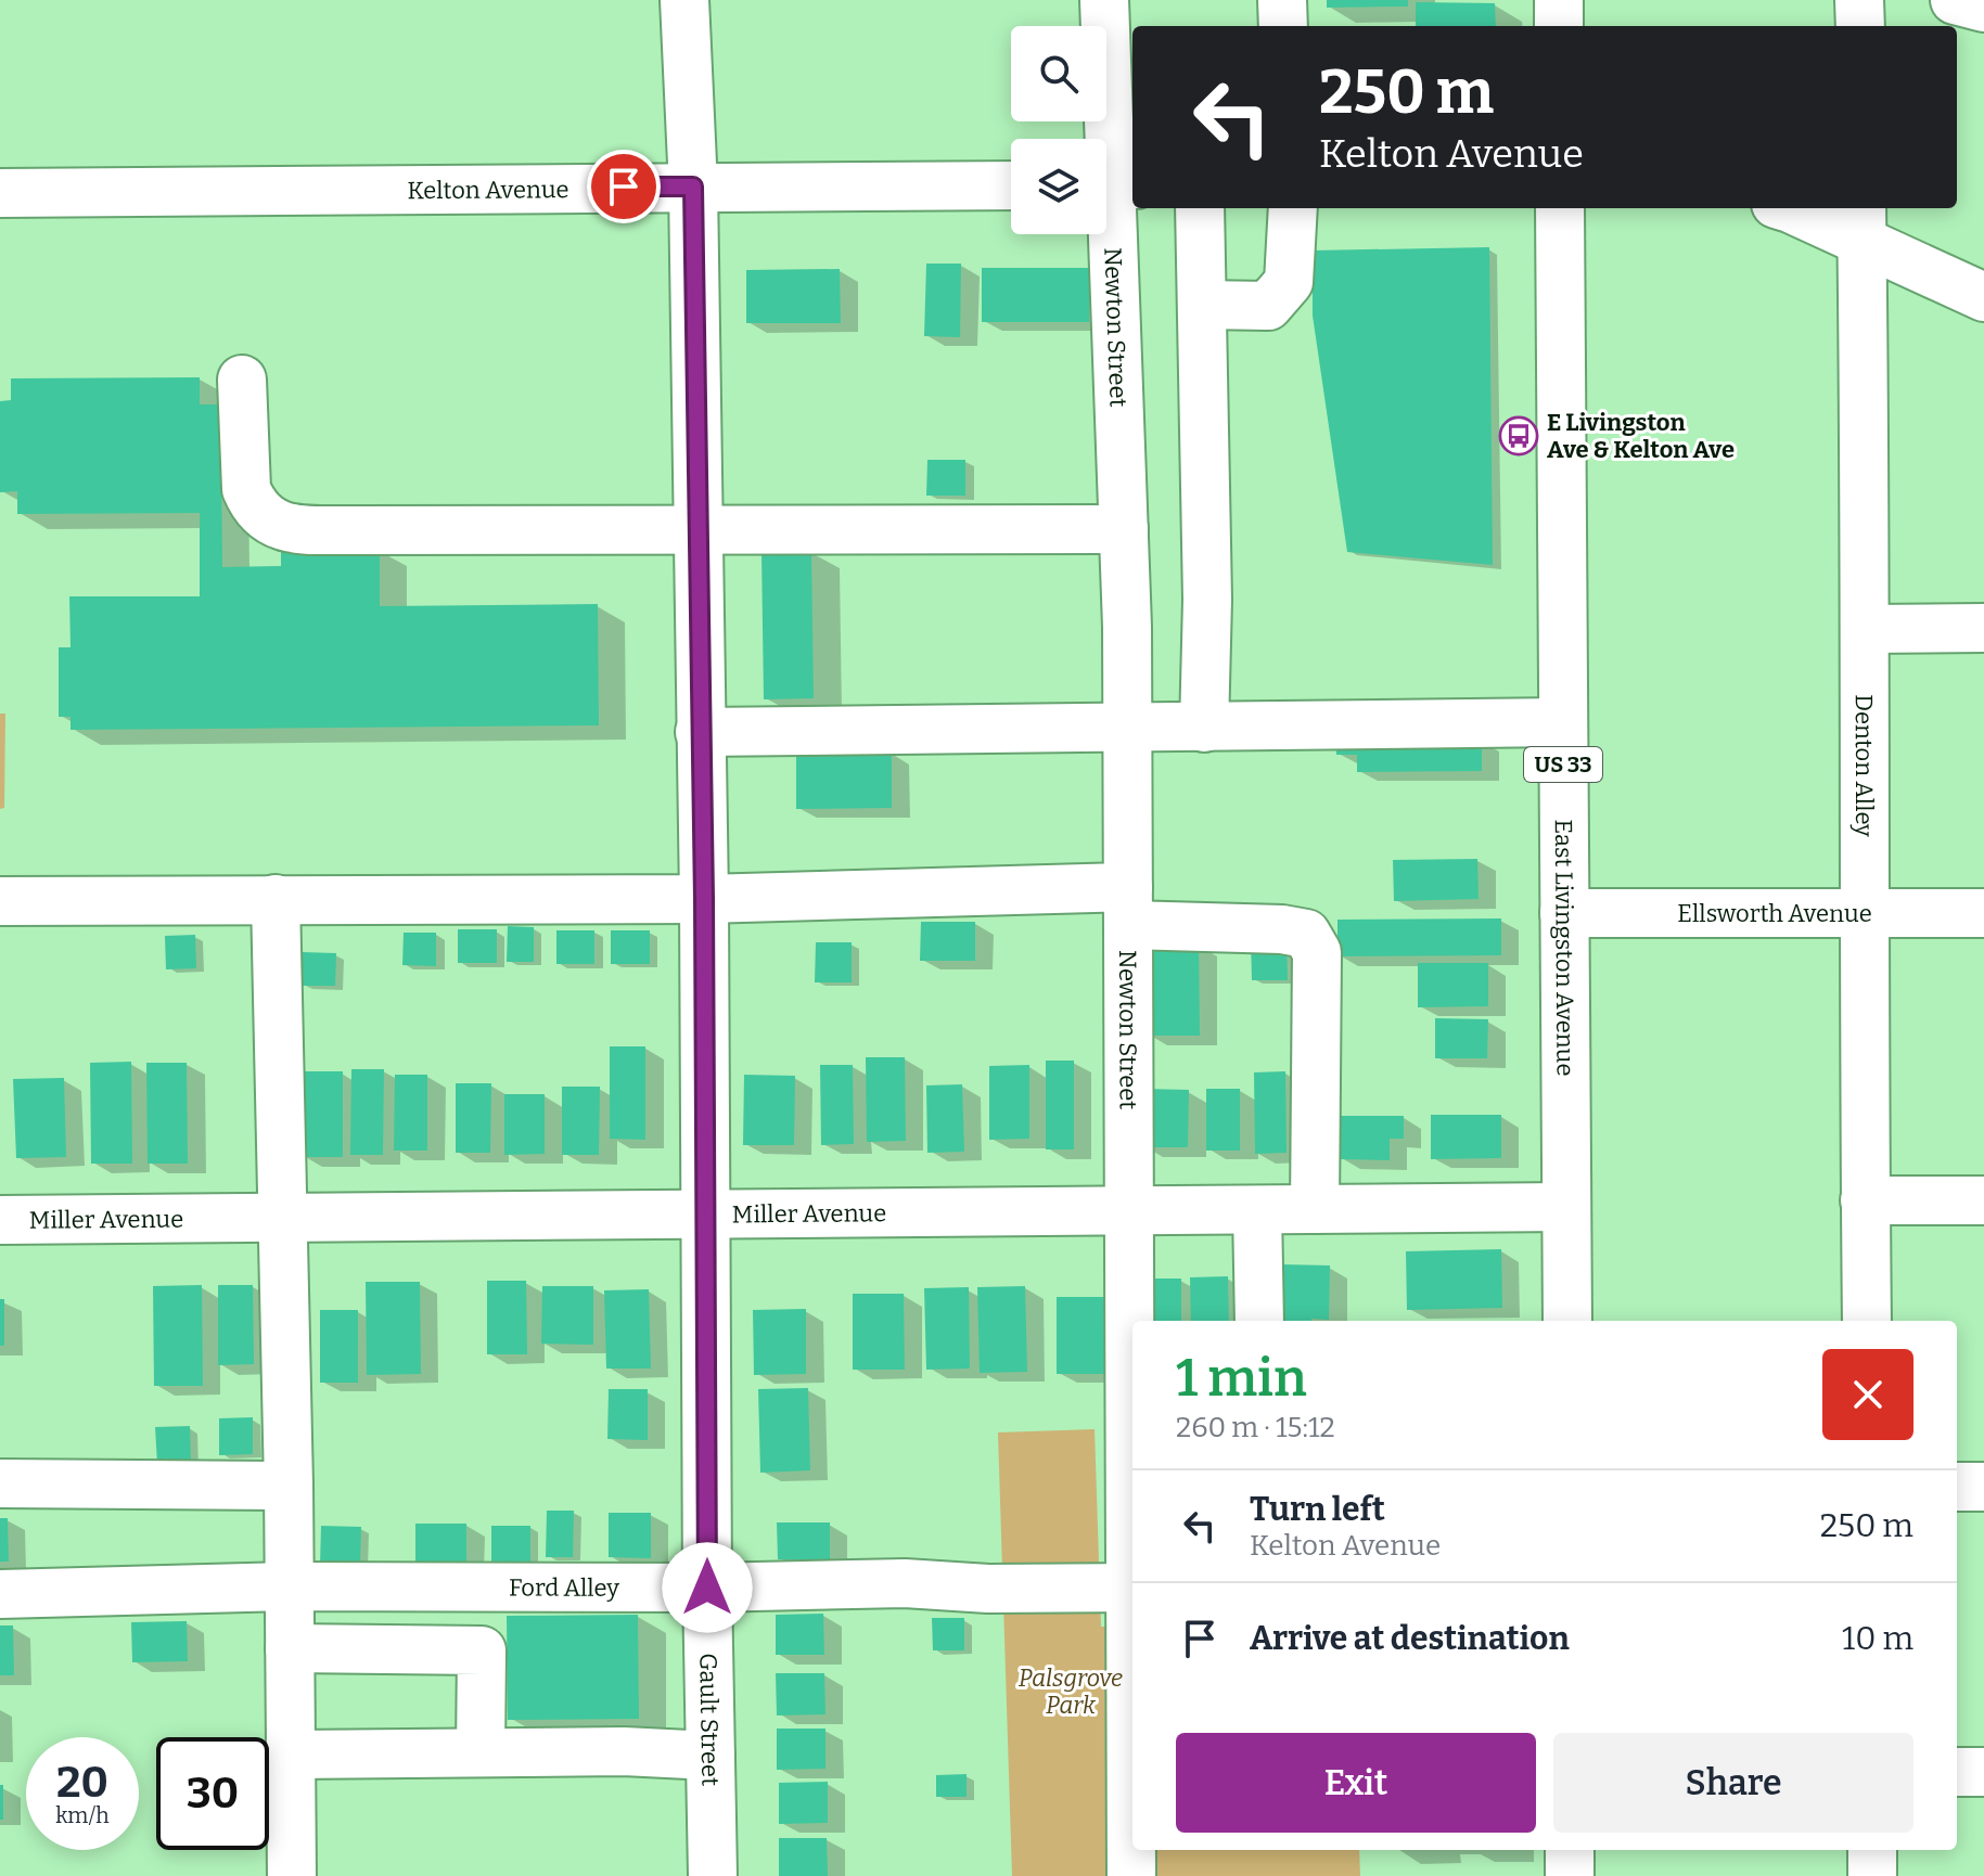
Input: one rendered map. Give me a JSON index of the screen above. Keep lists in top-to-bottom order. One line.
{"streets":{"street":["Kelton Avenue","Newton Street","US 33","Denton Alley","Ellsworth Avenue","East Livingston Avenue","Miller Avenue","Ford Alley","Gault Street"]},"crossings":[["Kelton Avenue","Gault Street"],["Newton Street","Miller Avenue"],["Newton Street","Ford Alley"],["Denton Alley","Ellsworth Avenue"],["Ellsworth Avenue","East Livingston Avenue"],["East Livingston Avenue","Miller Avenue"],["Miller Avenue","Gault Street"],["Ford Alley","Gault Street"]],"parks":["Palsgrove Park"],"places":{"bus stop":["E Livingston Ave & Kelton Ave"]},"page":{"turn":["250 m","Kelton Avenue"],"heading":["1 min","260 m · 15:12"],"list":[{"name":"Turn left","note":"Kelton Avenue","value":"250 m"},{"name":"Arrive at destination","value":"10 m"}],"buttons":["Exit","Share"],"speed":"20 km/h","limit":"30"}}
